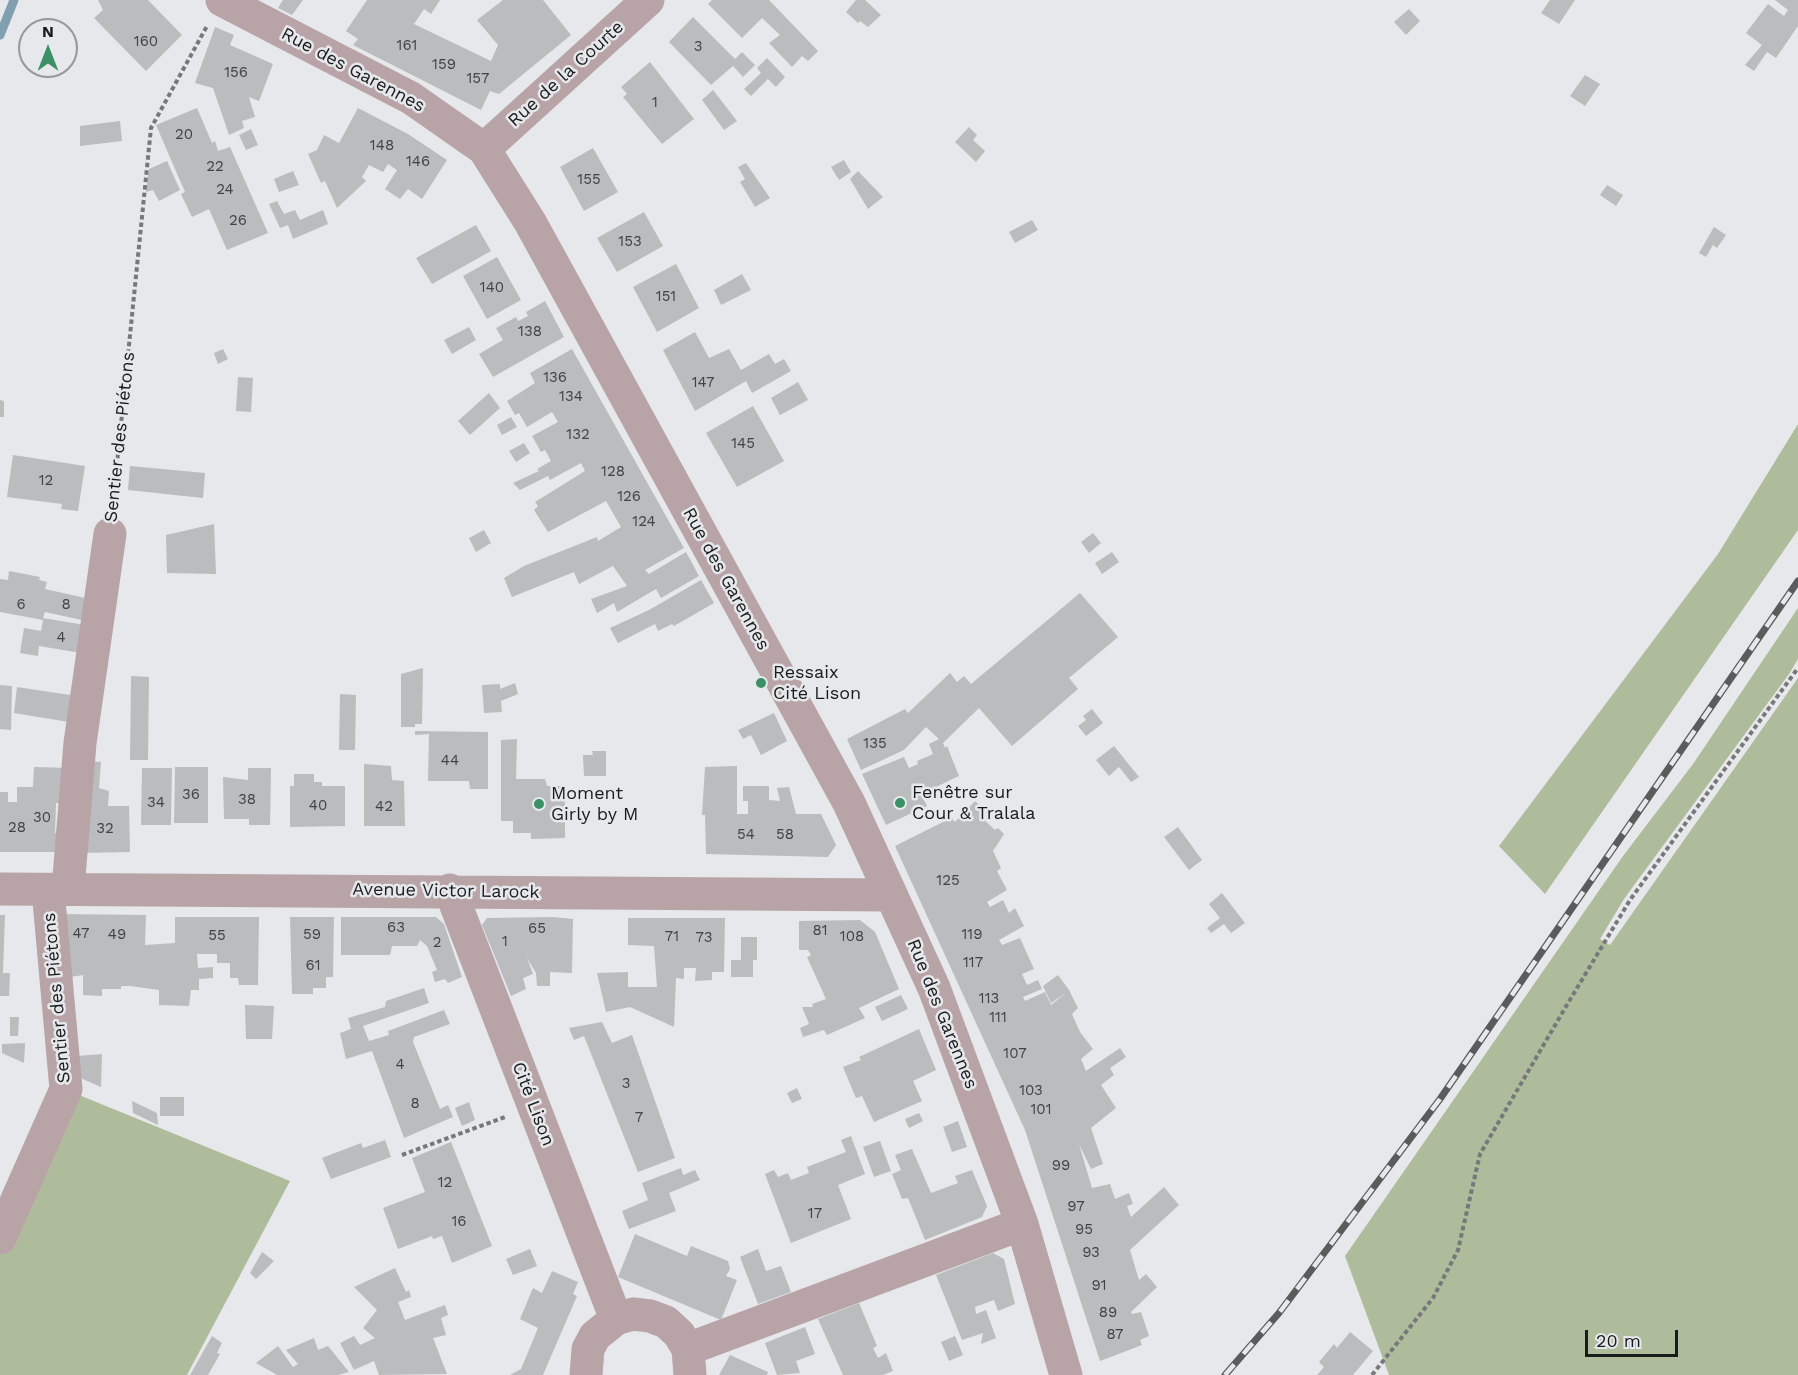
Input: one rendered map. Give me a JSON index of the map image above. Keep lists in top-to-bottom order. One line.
{"streets":{"street":["Rue des Garennes","Rue de la Courte","Sentier des Piétons","Avenue Victor Larock","Cité Lison"]},"crossings":[["Rue des Garennes","Rue de la Courte"],["Rue des Garennes","Sentier des Piétons"],["Rue des Garennes","Avenue Victor Larock"],["Sentier des Piétons","Avenue Victor Larock"],["Avenue Victor Larock","Cité Lison"]],"places":["Ressaix Cité Lison","Fenêtre sur Cour & Tralala","Moment Girly by M"],"house_numbers":["160","161","3","159","156","157","1","20","148","146","22","155","24","26","153","140","151","138","136","147","134","132","145","128","12","126","124","6","8","4","135","44","36","38","34","40","42","30","28","32","54","58","125","63","65","81","47","49","59","119","55","71","108","73","1","2","117","61","113","111","107","4","3","103","8","101","7","99","12","97","17","16","95","93","91","89","87"],"scale_bar":"20 m","north":"top"}
